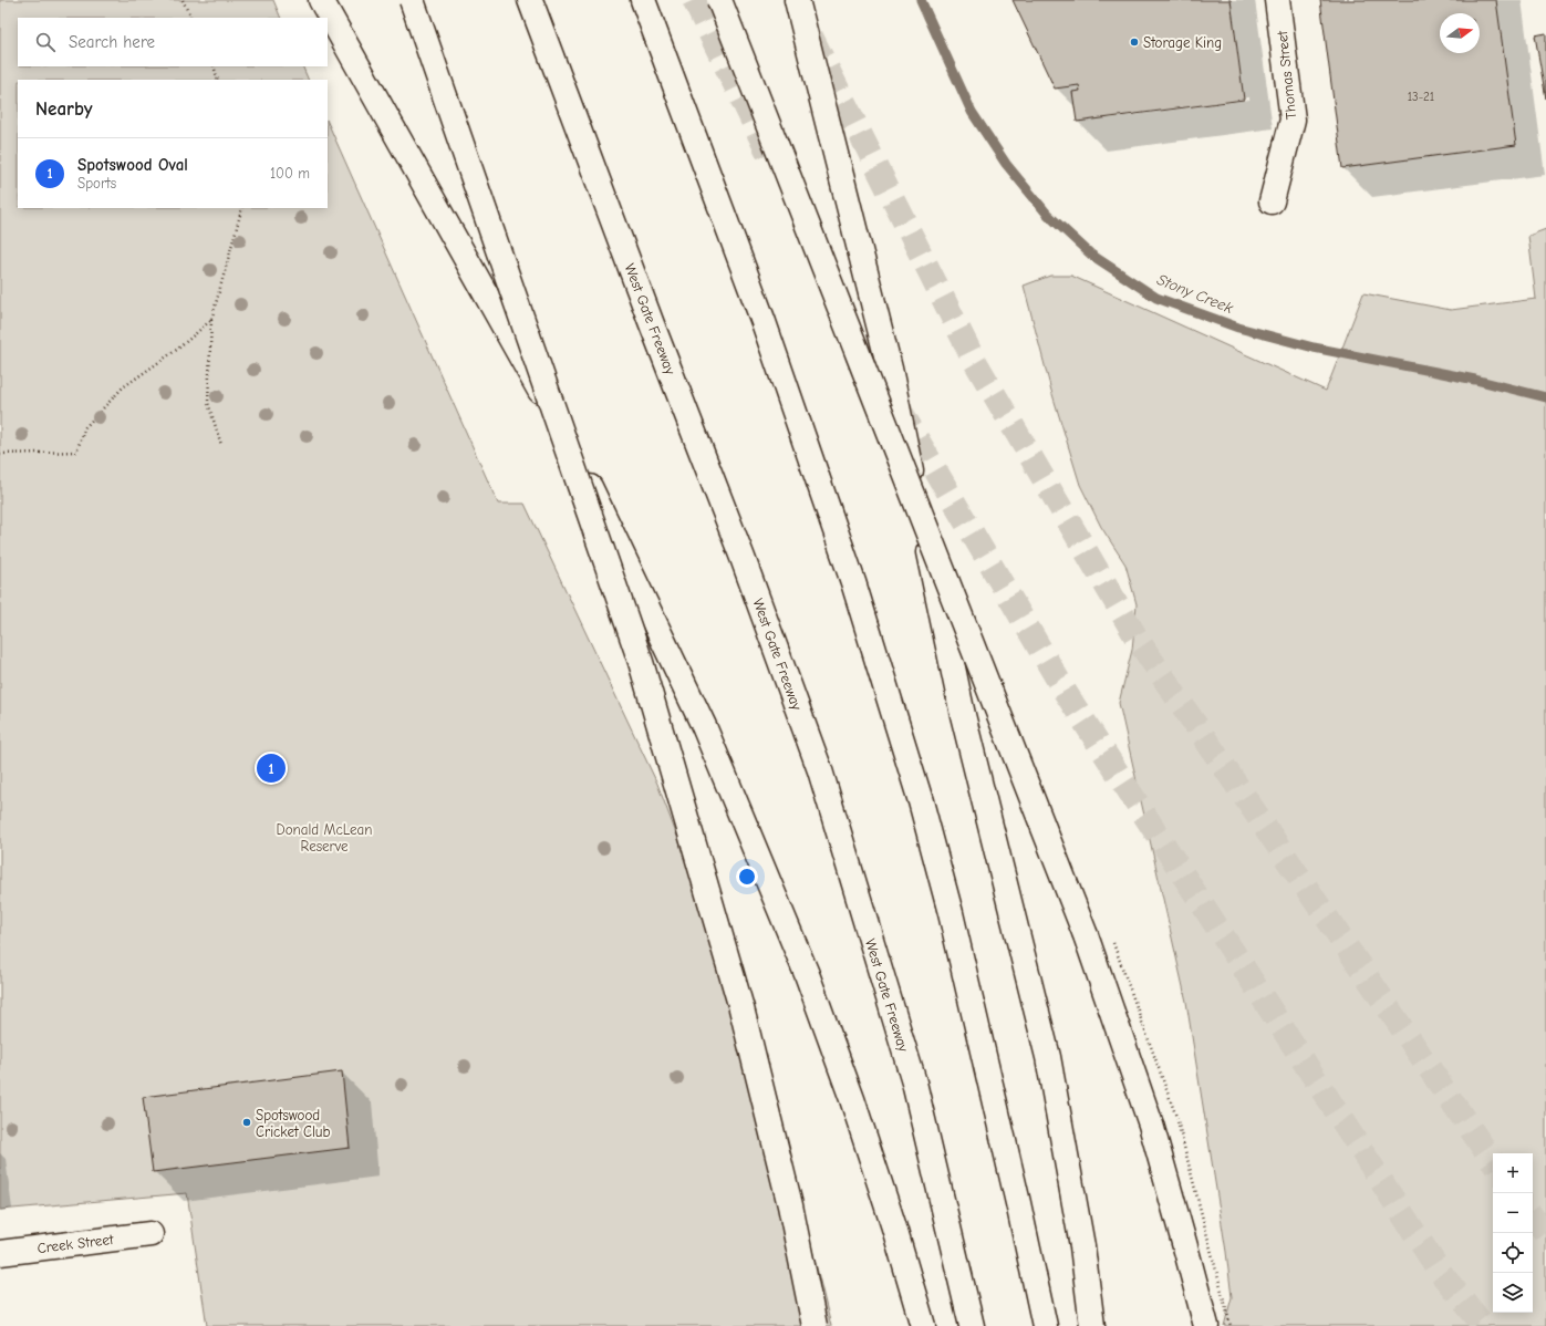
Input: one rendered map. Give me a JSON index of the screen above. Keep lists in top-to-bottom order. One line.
{"streets":{"main road":["Thomas Street","West Gate Freeway","Creek Street"]},"water":["Stony Creek"],"parks":["Donald McLean Reserve"],"places":["Storage King","Spotswood Cricket Club"],"house_numbers":["13-21"],"north":"right","page":{"search":"Search here","heading":"Nearby","list":[{"mark":"1","name":"Spotswood Oval","note":"Sports","value":"100 m"}],"pins":"1","map_buttons":["+","−"]}}
